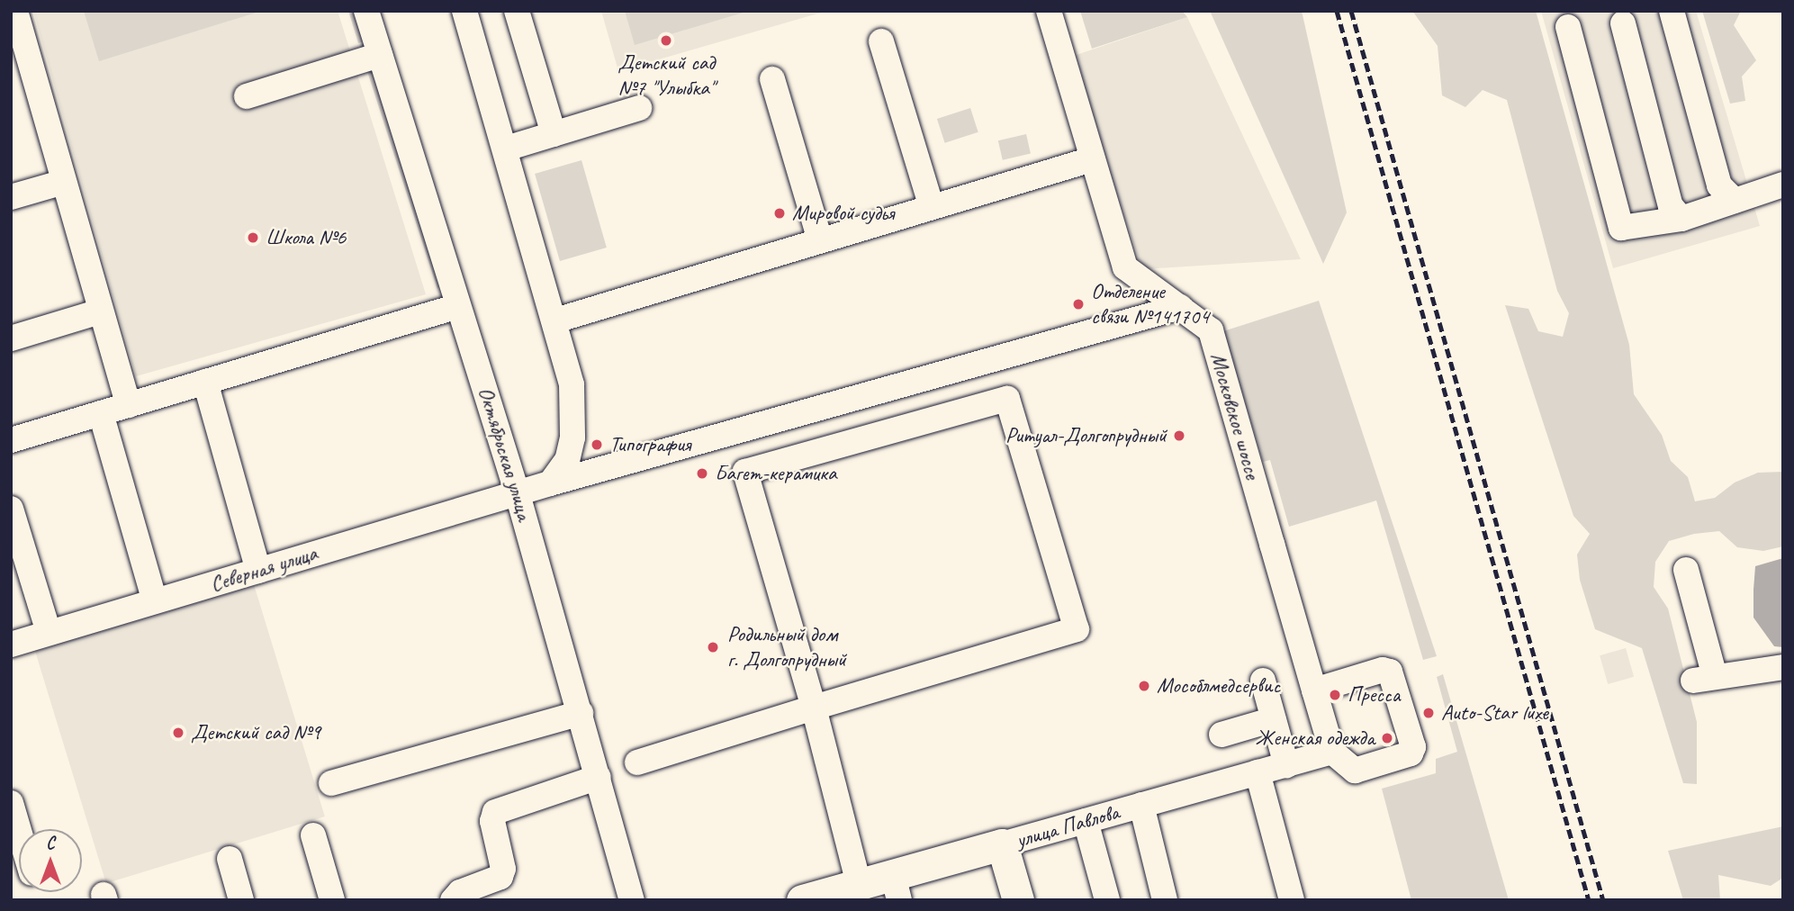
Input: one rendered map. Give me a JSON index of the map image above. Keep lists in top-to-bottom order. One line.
{"streets":{"main road":["улица Павлова"],"street":["Московское шоссе","Октябрьская улица","Северная улица"]},"crossings":[["Московское шоссе","Северная улица"],["Московское шоссе","улица Павлова"],["Октябрьская улица","Северная улица"]],"places":["Детский сад №7 \"Улыбка\"","Мировой судья","Школа №6","Отделение связи №141704","Ритуал-Долгопрудный","Типография","Багет-керамика","Родильный дом г. Долгопрудный","Мособлмедсервис","Пресса","Auto-Star luxe","Детский сад №9","Женская одежда"],"north":"top"}
